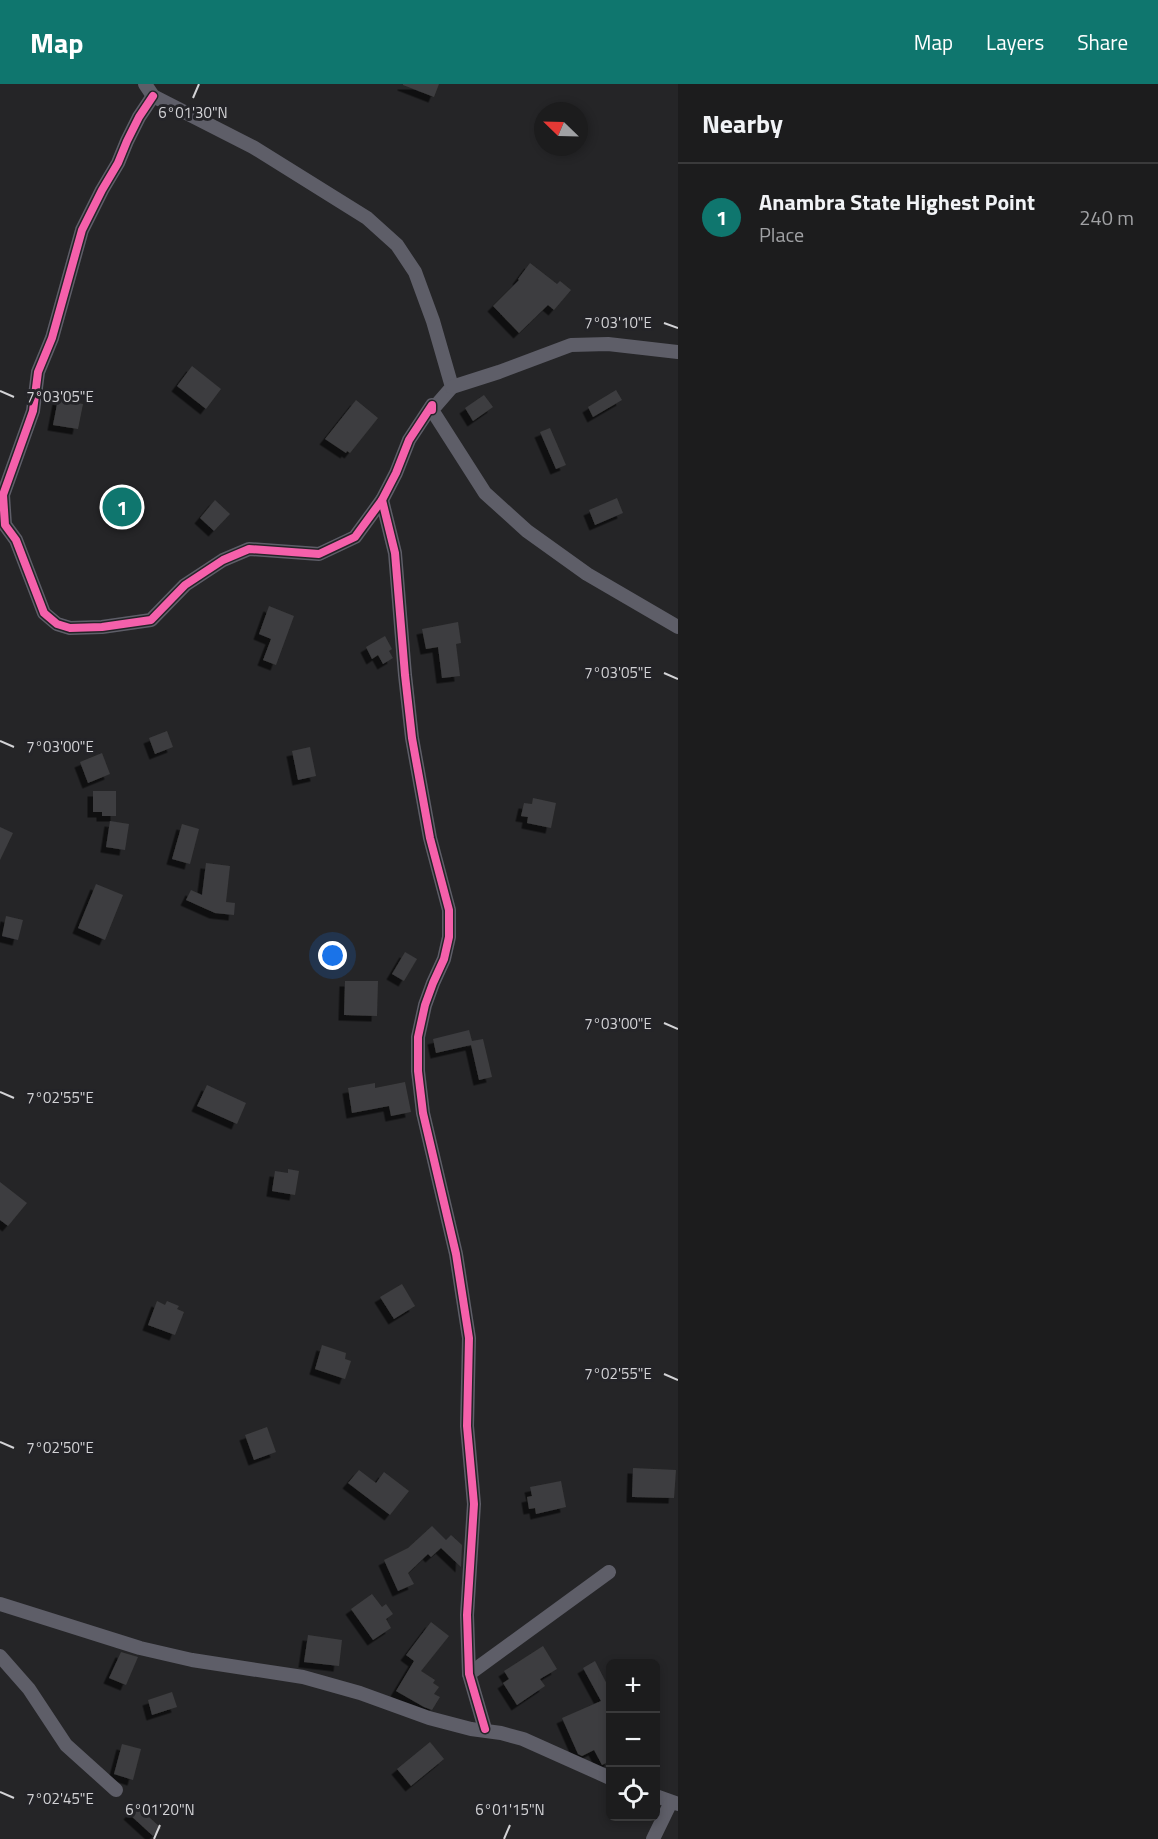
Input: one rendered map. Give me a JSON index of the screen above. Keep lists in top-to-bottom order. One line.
{"north":"top left","page":{"header":"Map","nav":["Map","Layers","Share"],"heading":"Nearby","list":[{"mark":"1","name":"Anambra State Highest Point","note":"Place","value":"240 m"}],"pins":"1","map_buttons":["+","−"]},"coordinates":["6°01'30\"N","7°03'10\"E","7°03'05\"E","7°03'00\"E","7°02'55\"E","7°02'50\"E","7°02'45\"E","6°01'20\"N","6°01'15\"N"]}
